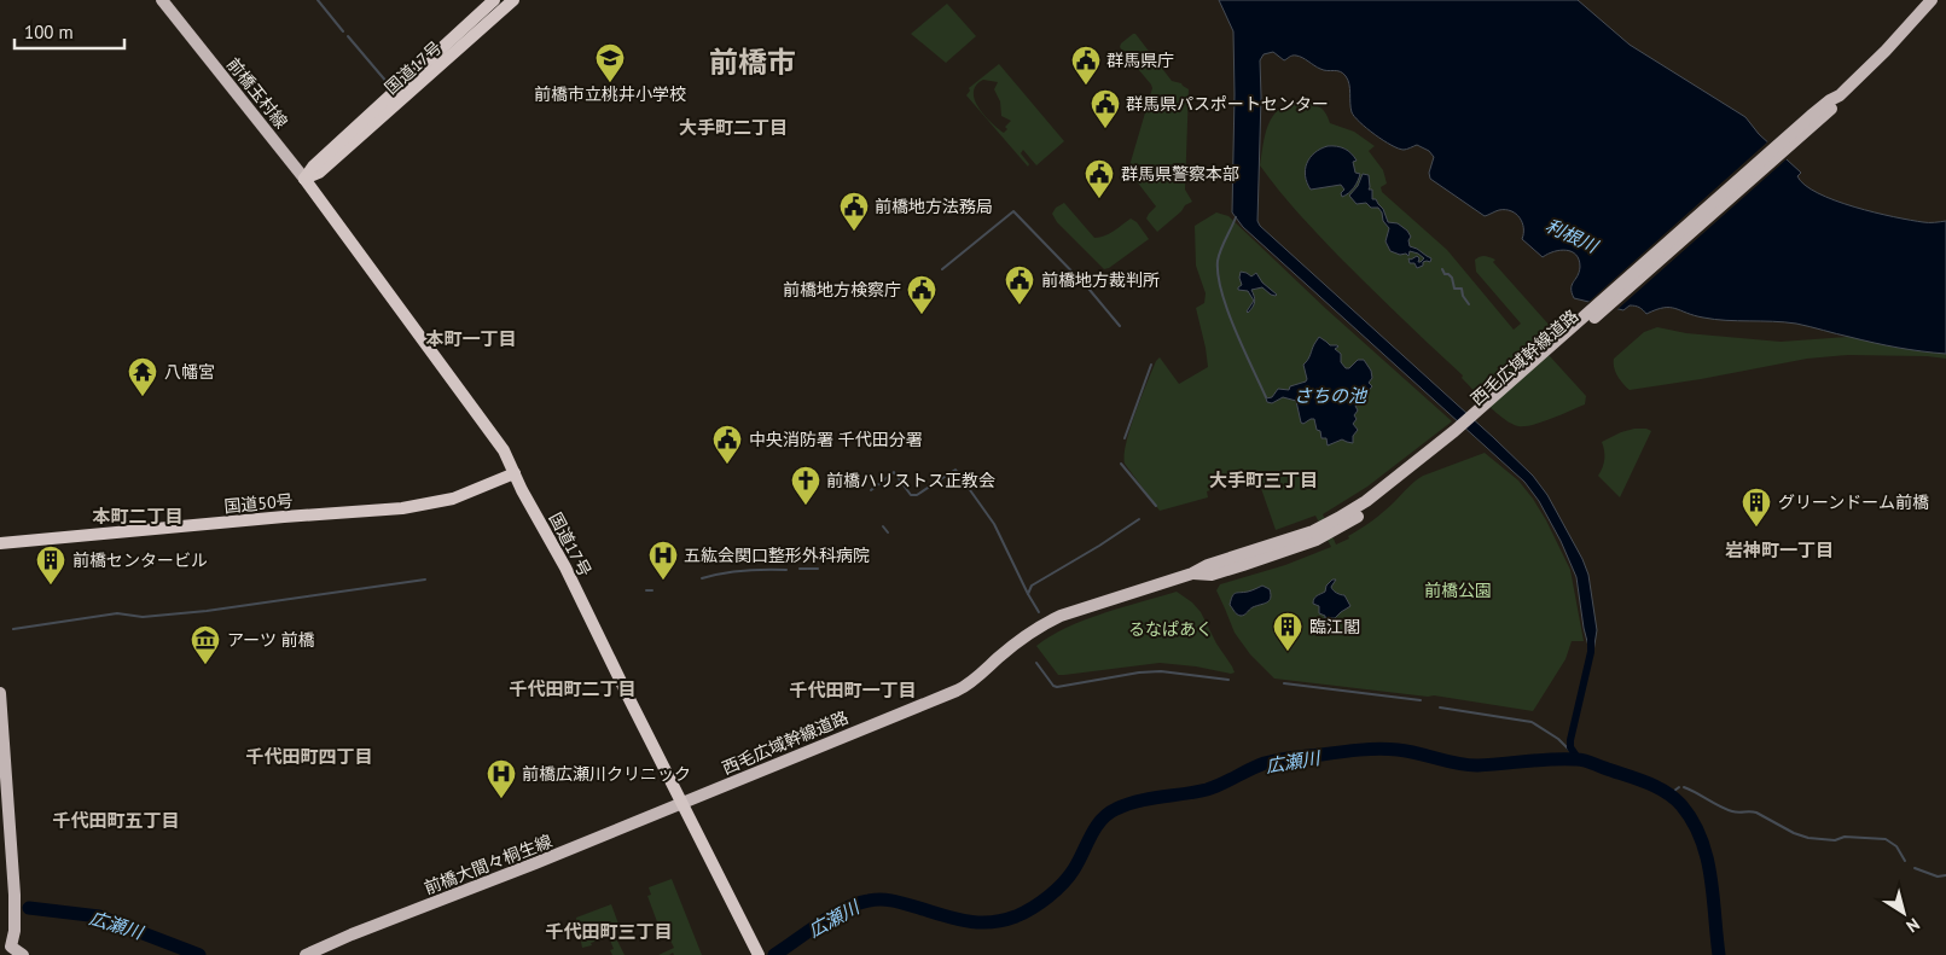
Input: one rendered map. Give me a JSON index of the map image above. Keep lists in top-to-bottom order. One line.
{"streets":{"highway":["国道17号","国道50号"],"main road":["前橋玉村線","西毛広域幹線道路","前橋大間々桐生線"]},"crossings":[["国道17号","前橋玉村線"],["国道17号","西毛広域幹線道路"],["国道17号","国道50号"],["国道17号","前橋大間々桐生線"],["西毛広域幹線道路","前橋大間々桐生線"]],"districts":["前橋市","大手町二丁目","本町一丁目","大手町三丁目","本町二丁目","岩神町一丁目","千代田町二丁目","千代田町一丁目","千代田町四丁目","千代田町五丁目","千代田町三丁目"],"water":["利根川","さちの池","広瀬川"],"parks":["前橋公園","るなぱあく"],"places":{"school or university":["前橋市立桃井小学校"],"public building":["群馬県庁","群馬県パスポートセンター","群馬県警察本部","前橋地方法務局","前橋地方裁判所","前橋地方検察庁","中央消防署 千代田分署"],"temple":["八幡宮"],"church":["前橋ハリストス正教会"],"building":["グリーンドーム前橋","前橋センタービル","臨江閣"],"hospital":["五紘会関口整形外科病院","前橋広瀬川クリニック"],"museum":["アーツ 前橋"]},"scale_bar":"100 m","north":"bottom right"}
